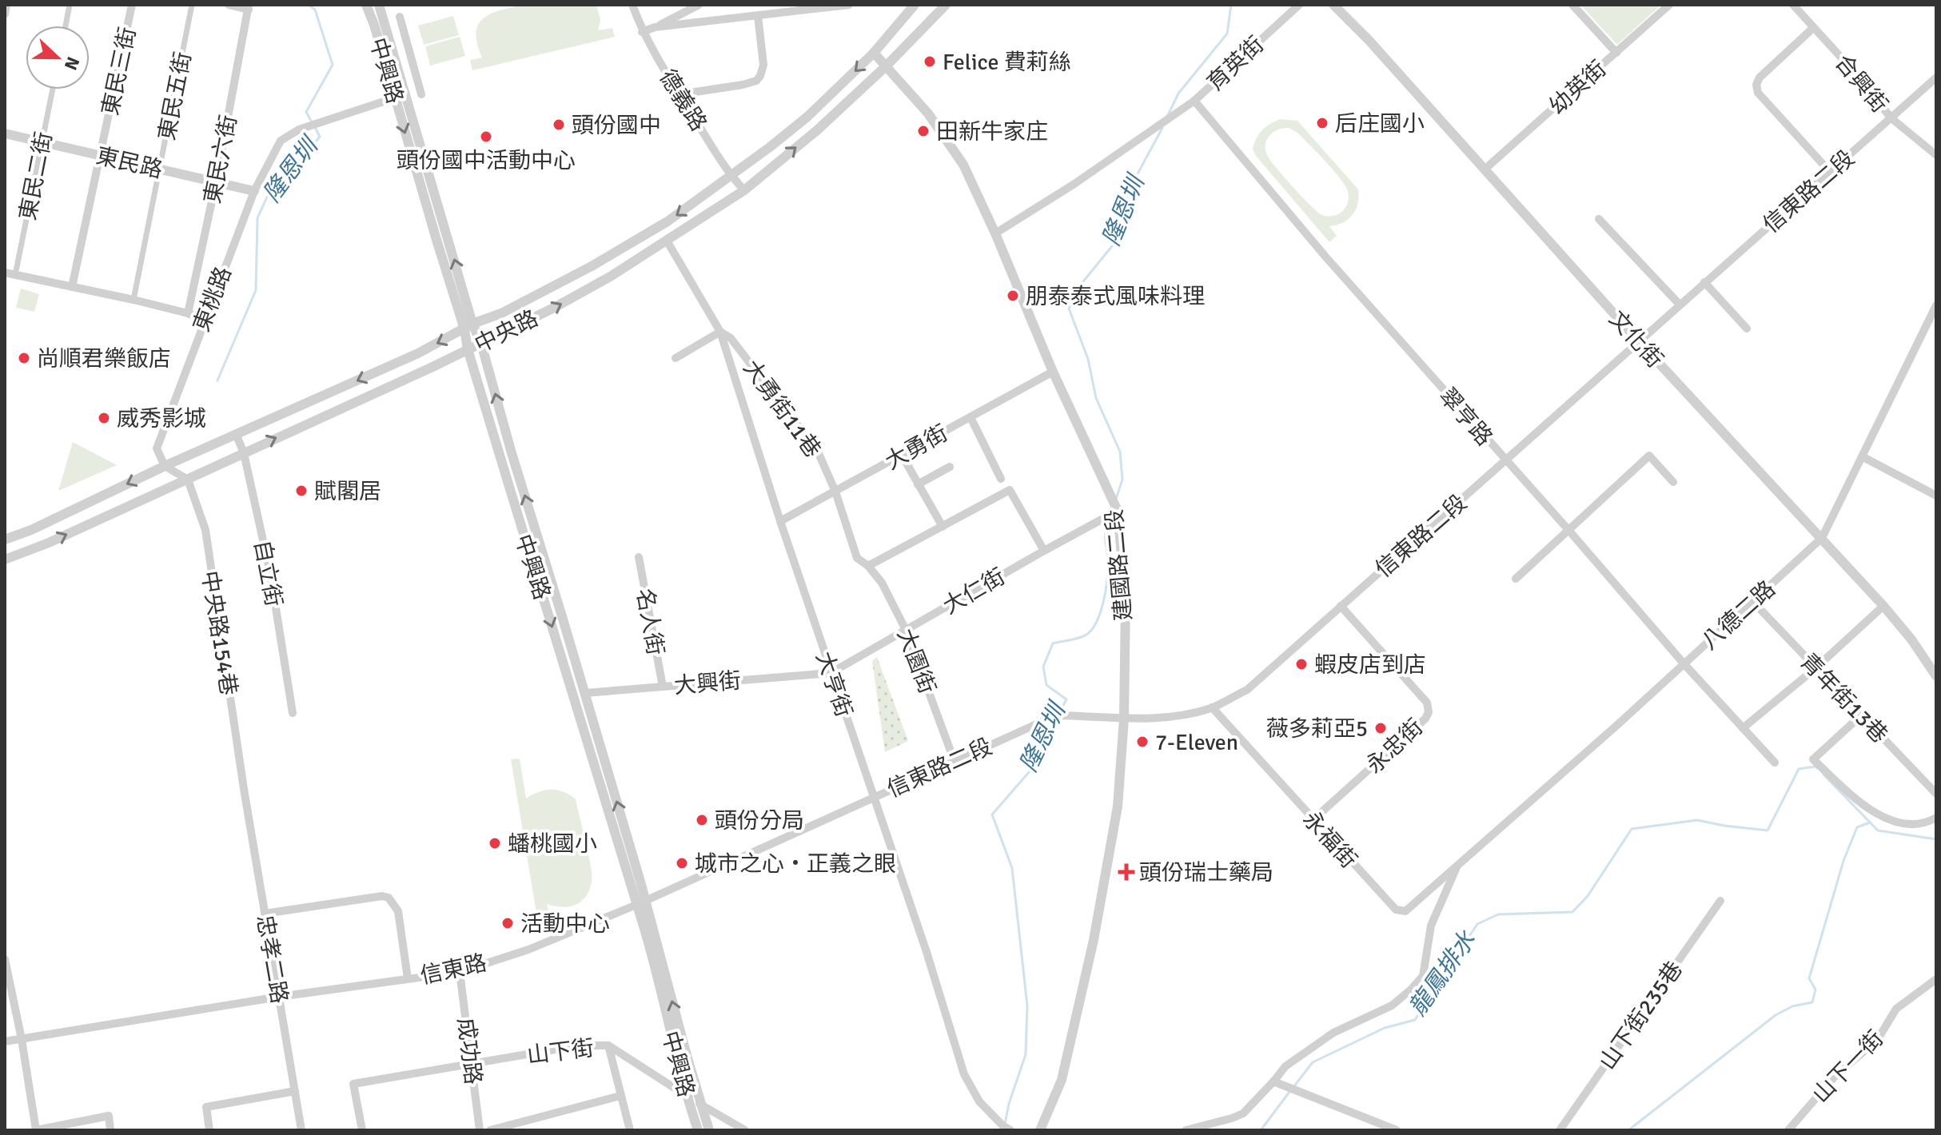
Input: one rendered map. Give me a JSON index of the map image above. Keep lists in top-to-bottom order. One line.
{"streets":{"street":["育英街","中興路","東民三街","合興街","幼英街","東民五街","德義路","東民六街","東民路","東民二街","信東路二段","東桃路","中央路","文化街","大勇街11巷","翠亨路","大勇街","建國路二段","自立街","大仁街","八德二路","名人街","中央路154巷","大園街","大興街","大亨街","青年街13巷","永忠街","永福街","忠孝二路","信東路","山下街235巷","成功路","山下街","山下一街"]},"crossings":[["育英街","翠亨路"],["育英街","建國路二段"],["中興路","東桃路"],["中興路","中央路"],["中興路","大興街"],["中興路","信東路"],["中興路","山下街"],["東民三街","東民路"],["合興街","信東路二段"],["幼英街","文化街"],["東民五街","東民路"],["德義路","中央路"],["東民六街","東民路"],["東民路","東民二街"],["東民路","東桃路"],["信東路二段","文化街"],["信東路二段","翠亨路"],["信東路二段","建國路二段"],["信東路二段","大園街"],["信東路二段","大亨街"],["信東路二段","永忠街"],["信東路二段","永福街"],["信東路二段","信東路"],["東桃路","中央路"],["中央路","建國路二段"],["中央路","自立街"],["中央路","中央路154巷"],["中央路","大亨街"],["文化街","八德二路"],["大勇街11巷","大勇街"],["大勇街11巷","大園街"],["大勇街11巷","大亨街"],["翠亨路","八德二路"],["大勇街","建國路二段"],["大勇街","大亨街"],["建國路二段","大仁街"],["大仁街","大園街"],["大仁街","大興街"],["大仁街","大亨街"],["八德二路","青年街13巷"],["八德二路","永福街"],["名人街","大興街"],["中央路154巷","忠孝二路"],["大興街","大亨街"],["大亨街","信東路"],["永忠街","永福街"],["忠孝二路","信東路"],["信東路","成功路"],["成功路","山下街"]],"water":["隆恩圳","龍鳳排水"],"places":{"other":["Felice 費莉絲","后庄國小","頭份國中","田新牛家庄","頭份國中活動中心","朋泰泰式風味料理","尚順君樂飯店","威秀影城","賦閣居","蝦皮店到店","薇多莉亞5","7-Eleven","頭份分局","蟠桃國小","城市之心‧正義之眼","活動中心"],"health":["頭份瑞士藥局"]},"north":"right"}
